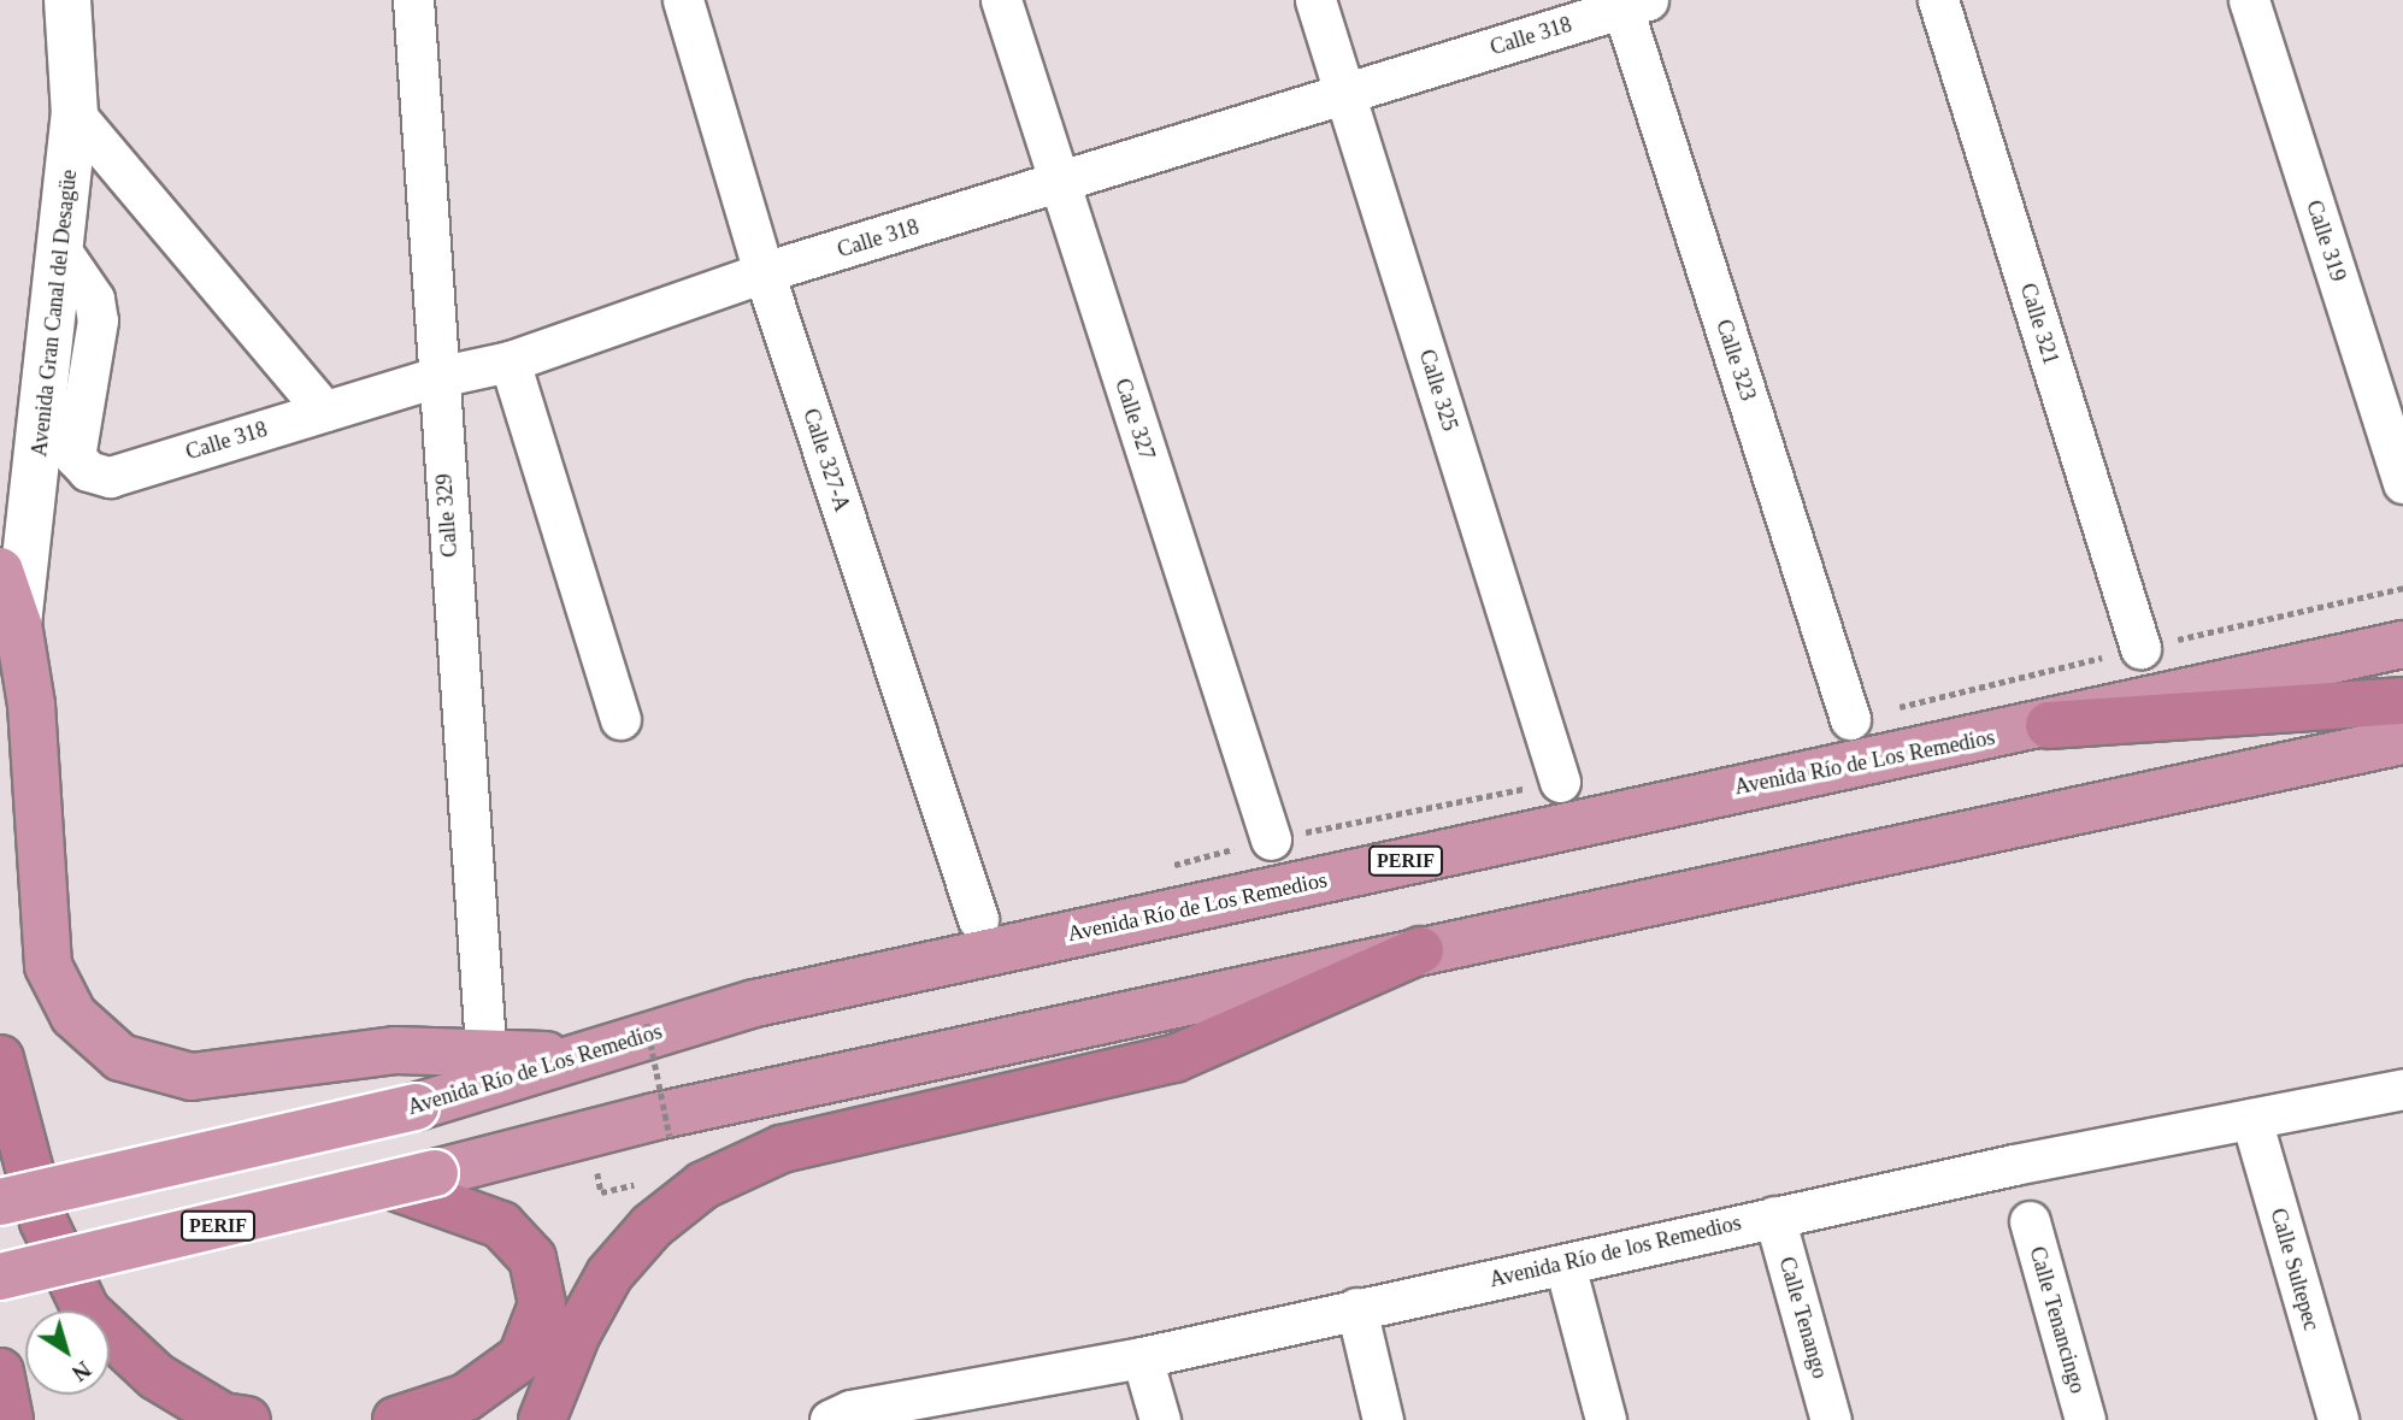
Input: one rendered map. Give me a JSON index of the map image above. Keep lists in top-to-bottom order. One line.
{"streets":{"highway":["Avenida Río de Los Remedios","PERIF"],"street":["Calle 318","Calle 319","Avenida Gran Canal del Desagüe","Calle 321","Calle 323","Calle 325","Calle 327","Calle 327-A","Calle 329","Avenida Río de los Remedios","Calle Sultepec","Calle Tenango","Calle Tenancingo"]},"crossings":[["Calle 318","Avenida Gran Canal del Desagüe"],["Calle 318","Calle 323"],["Calle 318","Calle 325"],["Calle 318","Calle 327"],["Calle 318","Calle 327-A"],["Calle 318","Calle 329"],["Avenida Río de los Remedios","Calle Sultepec"],["Avenida Río de los Remedios","Calle Tenango"]],"north":"bottom right"}
